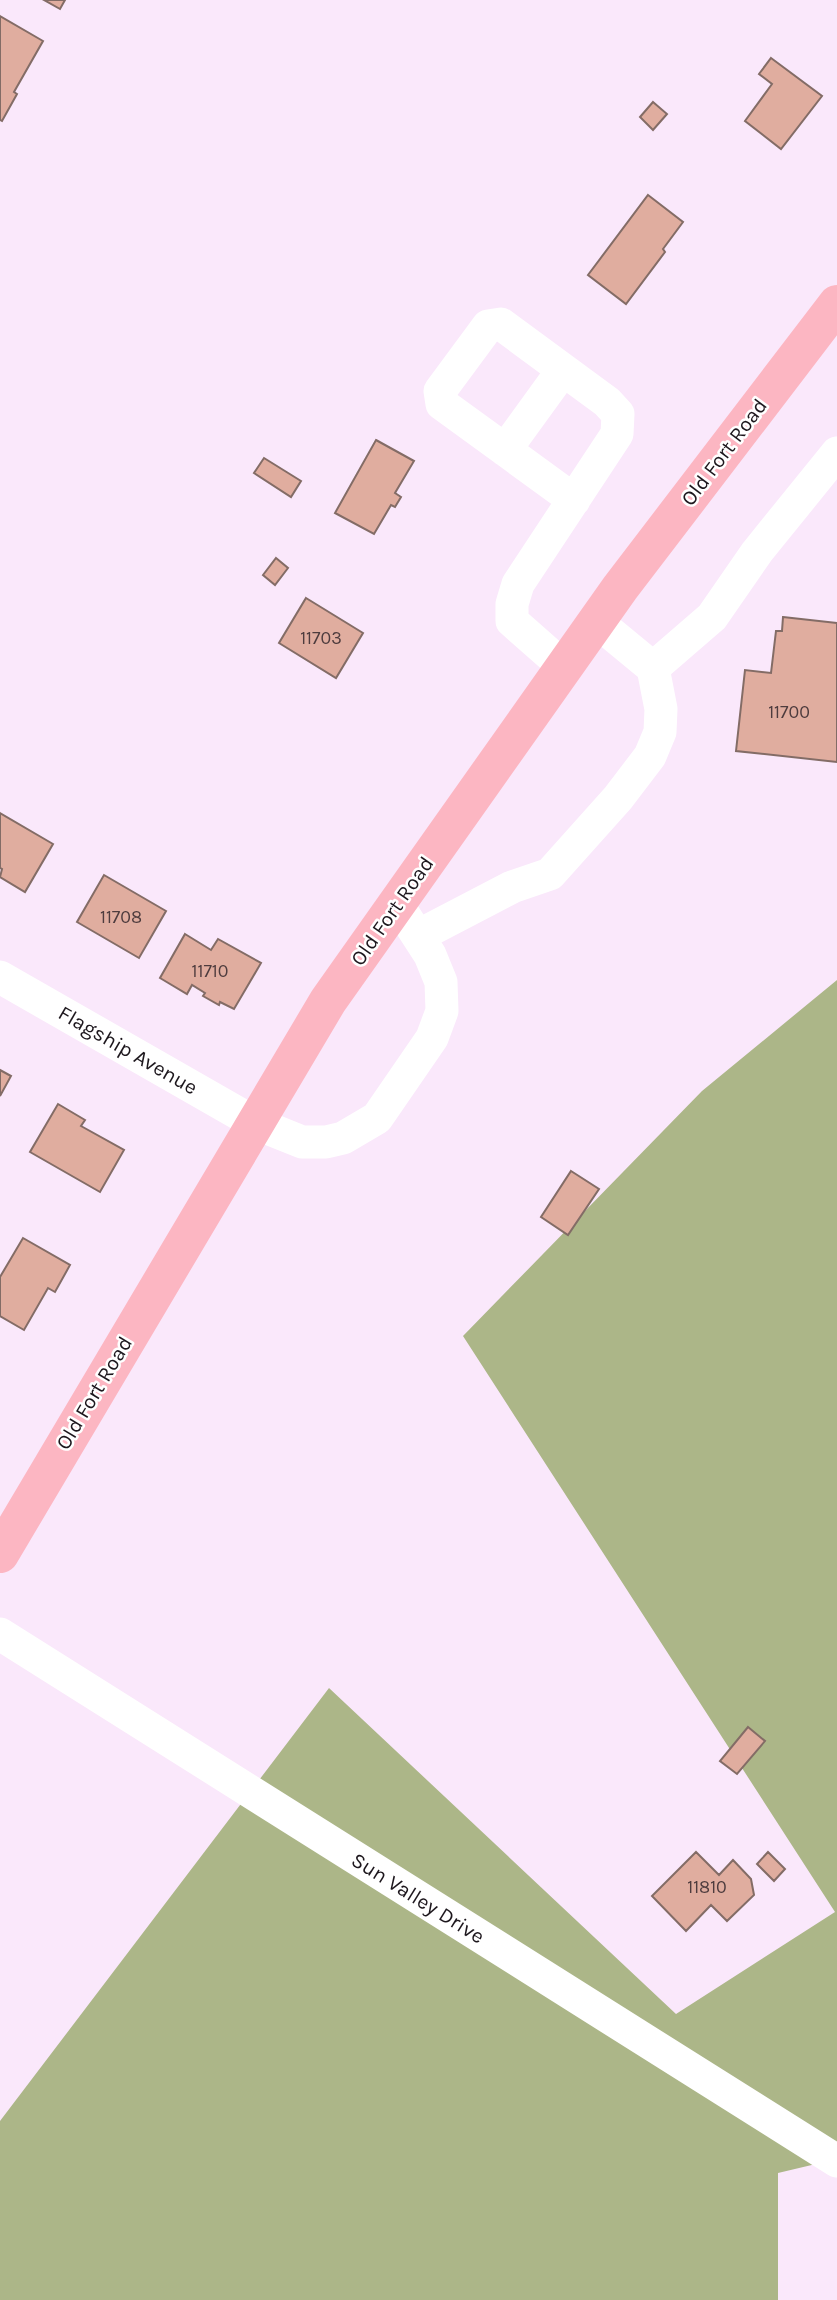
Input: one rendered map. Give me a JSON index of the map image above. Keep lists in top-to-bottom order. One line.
{"streets":{"main road":["Old Fort Road"],"street":["Flagship Avenue","Sun Valley Drive"]},"crossings":[["Old Fort Road","Flagship Avenue"]],"house_numbers":["11703","11700","11708","11710","11810"]}
